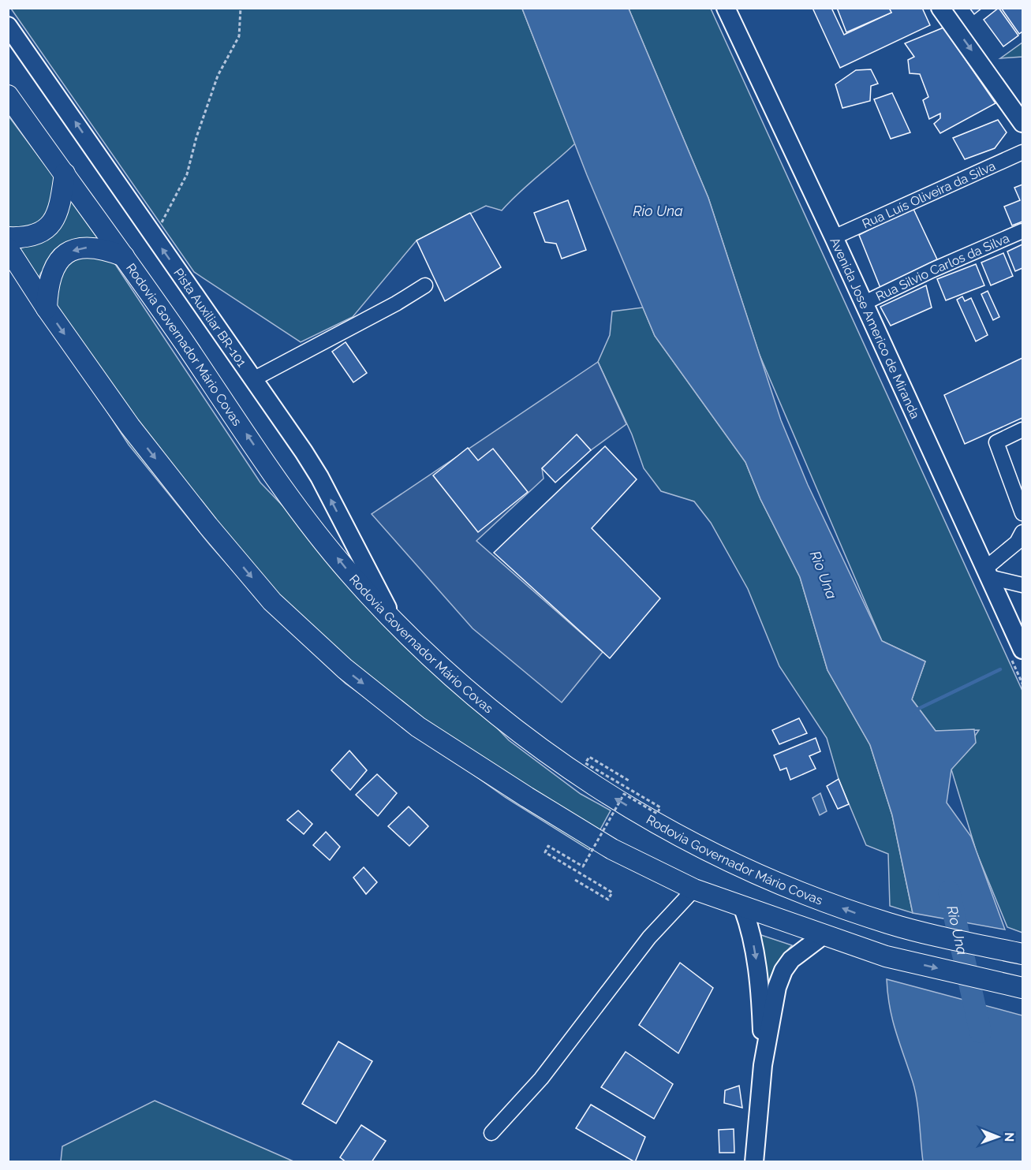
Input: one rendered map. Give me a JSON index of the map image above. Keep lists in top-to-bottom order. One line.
{"streets":{"highway":["Rodovia Governador Mário Covas"],"main road":["Pista Auxiliar BR-101","Avenida Jose Americo de Miranda"],"street":["Rua Luís Oliveira da Silva","Rua Silvio Carlos da Silva"]},"crossings":[["Rua Luís Oliveira da Silva","Avenida Jose Americo de Miranda"],["Rua Silvio Carlos da Silva","Avenida Jose Americo de Miranda"],["Pista Auxiliar BR-101","Rodovia Governador Mário Covas"]],"one_way":["Pista Auxiliar BR-101"],"water":["Rio Una"],"north":"right"}
